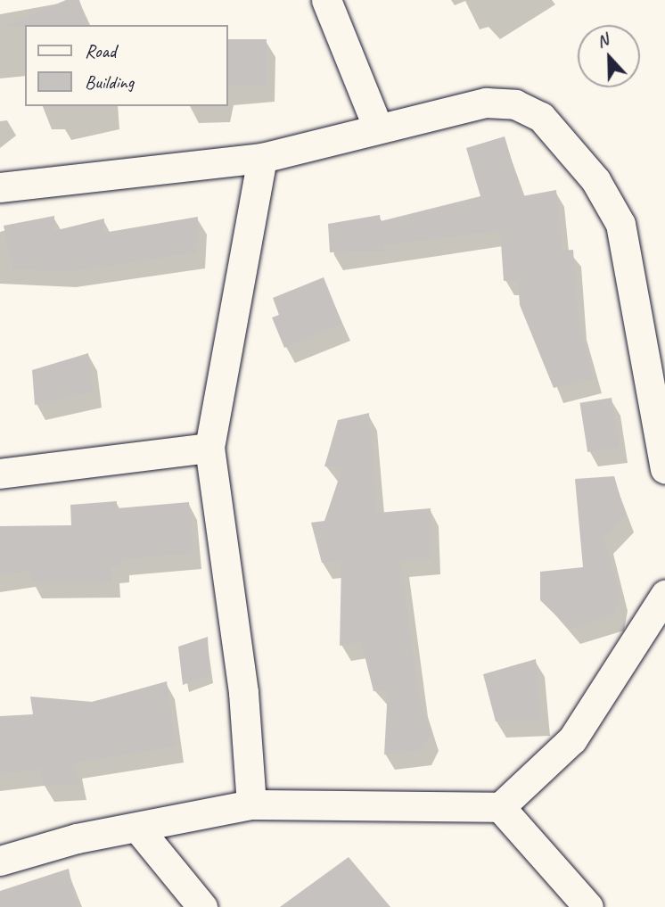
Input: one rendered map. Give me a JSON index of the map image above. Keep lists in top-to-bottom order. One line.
{"legend":["Road","Building"],"north":"top"}
